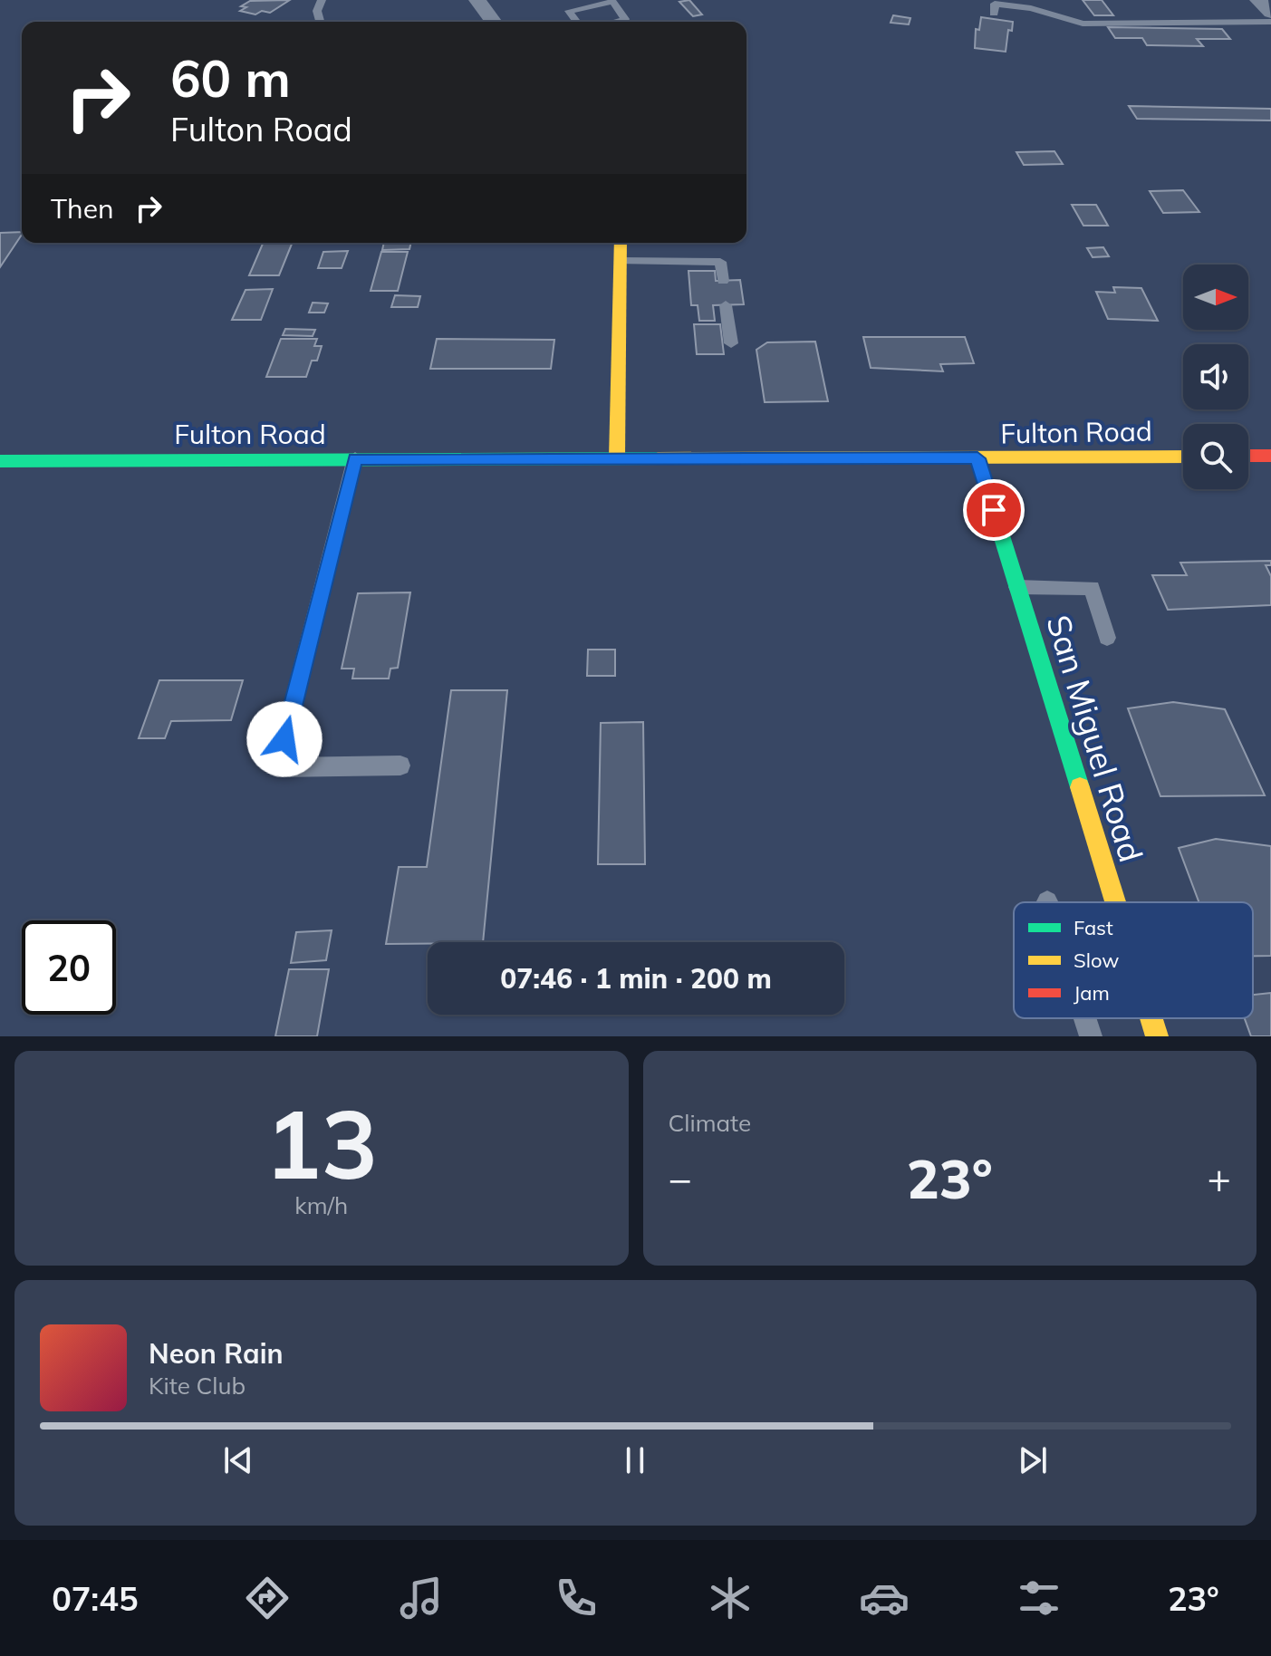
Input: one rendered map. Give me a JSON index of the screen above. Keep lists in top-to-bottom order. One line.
{"streets":{"main road":["Fulton Road","San Miguel Road"]},"crossings":[["Fulton Road","San Miguel Road"]],"legend":["Fast","Slow","Jam"],"north":"right","page":{"turn":["60 m","Fulton Road"],"then":"Then","limit":"20","trip":"07:46 · 1 min · 200 m","tile":[["13","km/h"],"Climate"],"heat":["−","23°","+"],"song":["Neon Rain","Kite Club"],"tabs":["07:45","23°"]}}
